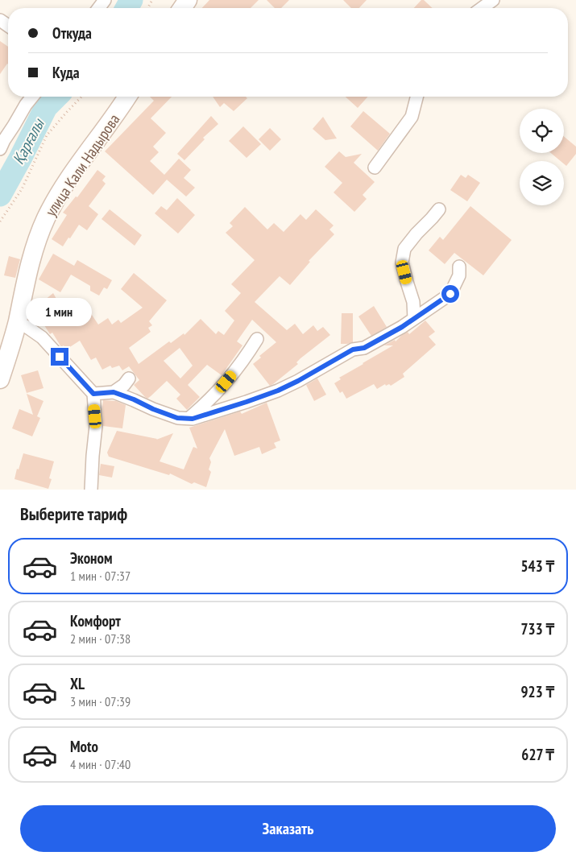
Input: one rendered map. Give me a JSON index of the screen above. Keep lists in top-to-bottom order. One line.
{"streets":{"street":["улица Кали Надырова"]},"water":["Қарғалы"],"page":{"banner":["Откуда","Куда"],"bubble":"1 мин","heading":"Выберите тариф","list":[{"name":"Эконом","note":"1 мин · 07:37","value":"543 ₸"},{"name":"Комфорт","note":"2 мин · 07:38","value":"733 ₸"},{"name":"XL","note":"3 мин · 07:39","value":"923 ₸"},{"name":"Moto","note":"4 мин · 07:40","value":"627 ₸"}],"buttons":"Заказать"}}
